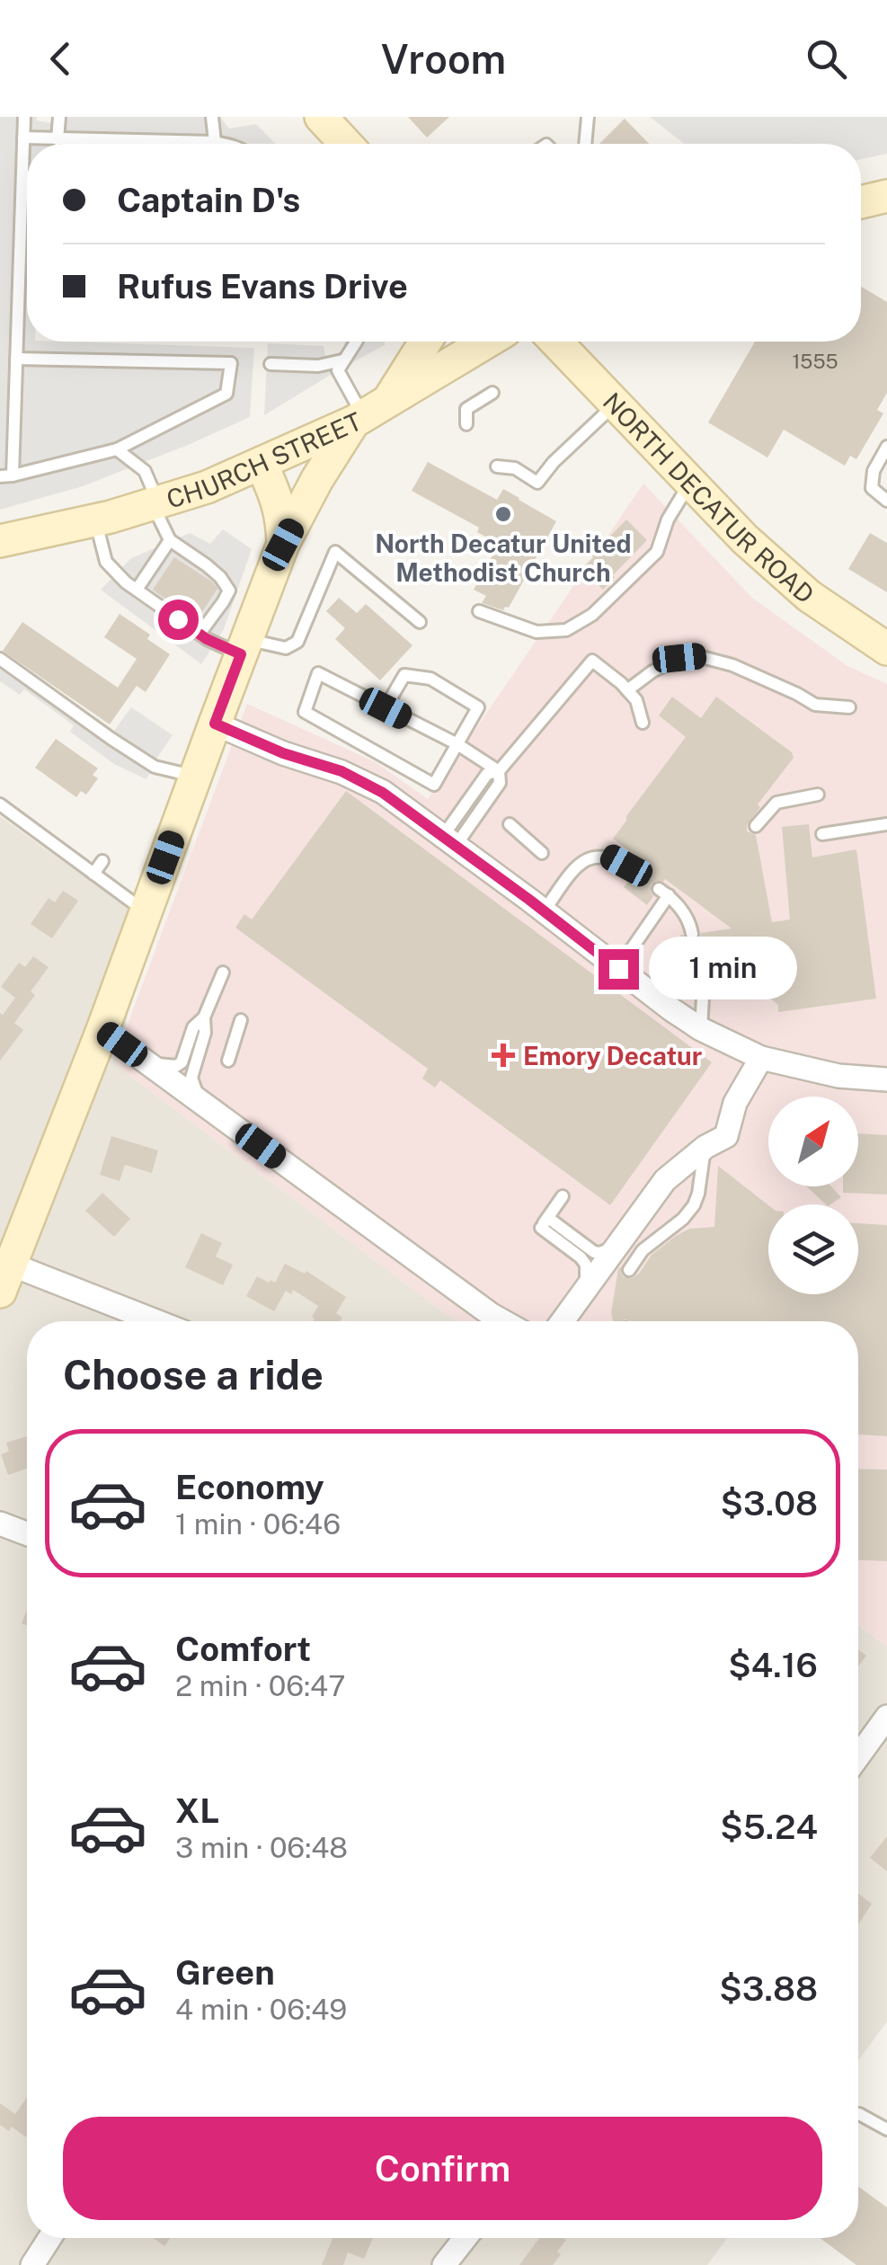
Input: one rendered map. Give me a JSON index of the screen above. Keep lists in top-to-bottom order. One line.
{"streets":{"main road":["CHURCH STREET","NORTH DECATUR ROAD"]},"places":{"other":["North Decatur United Methodist Church"],"health":["Emory Decatur"]},"house_numbers":["1555"],"north":"top right","page":{"header":"Vroom","banner":["Captain D's","Rufus Evans Drive"],"bubble":"1 min","heading":"Choose a ride","list":[{"name":"Economy","note":"1 min · 06:46","value":"$3.08"},{"name":"Comfort","note":"2 min · 06:47","value":"$4.16"},{"name":"XL","note":"3 min · 06:48","value":"$5.24"},{"name":"Green","note":"4 min · 06:49","value":"$3.88"}],"buttons":"Confirm"}}
